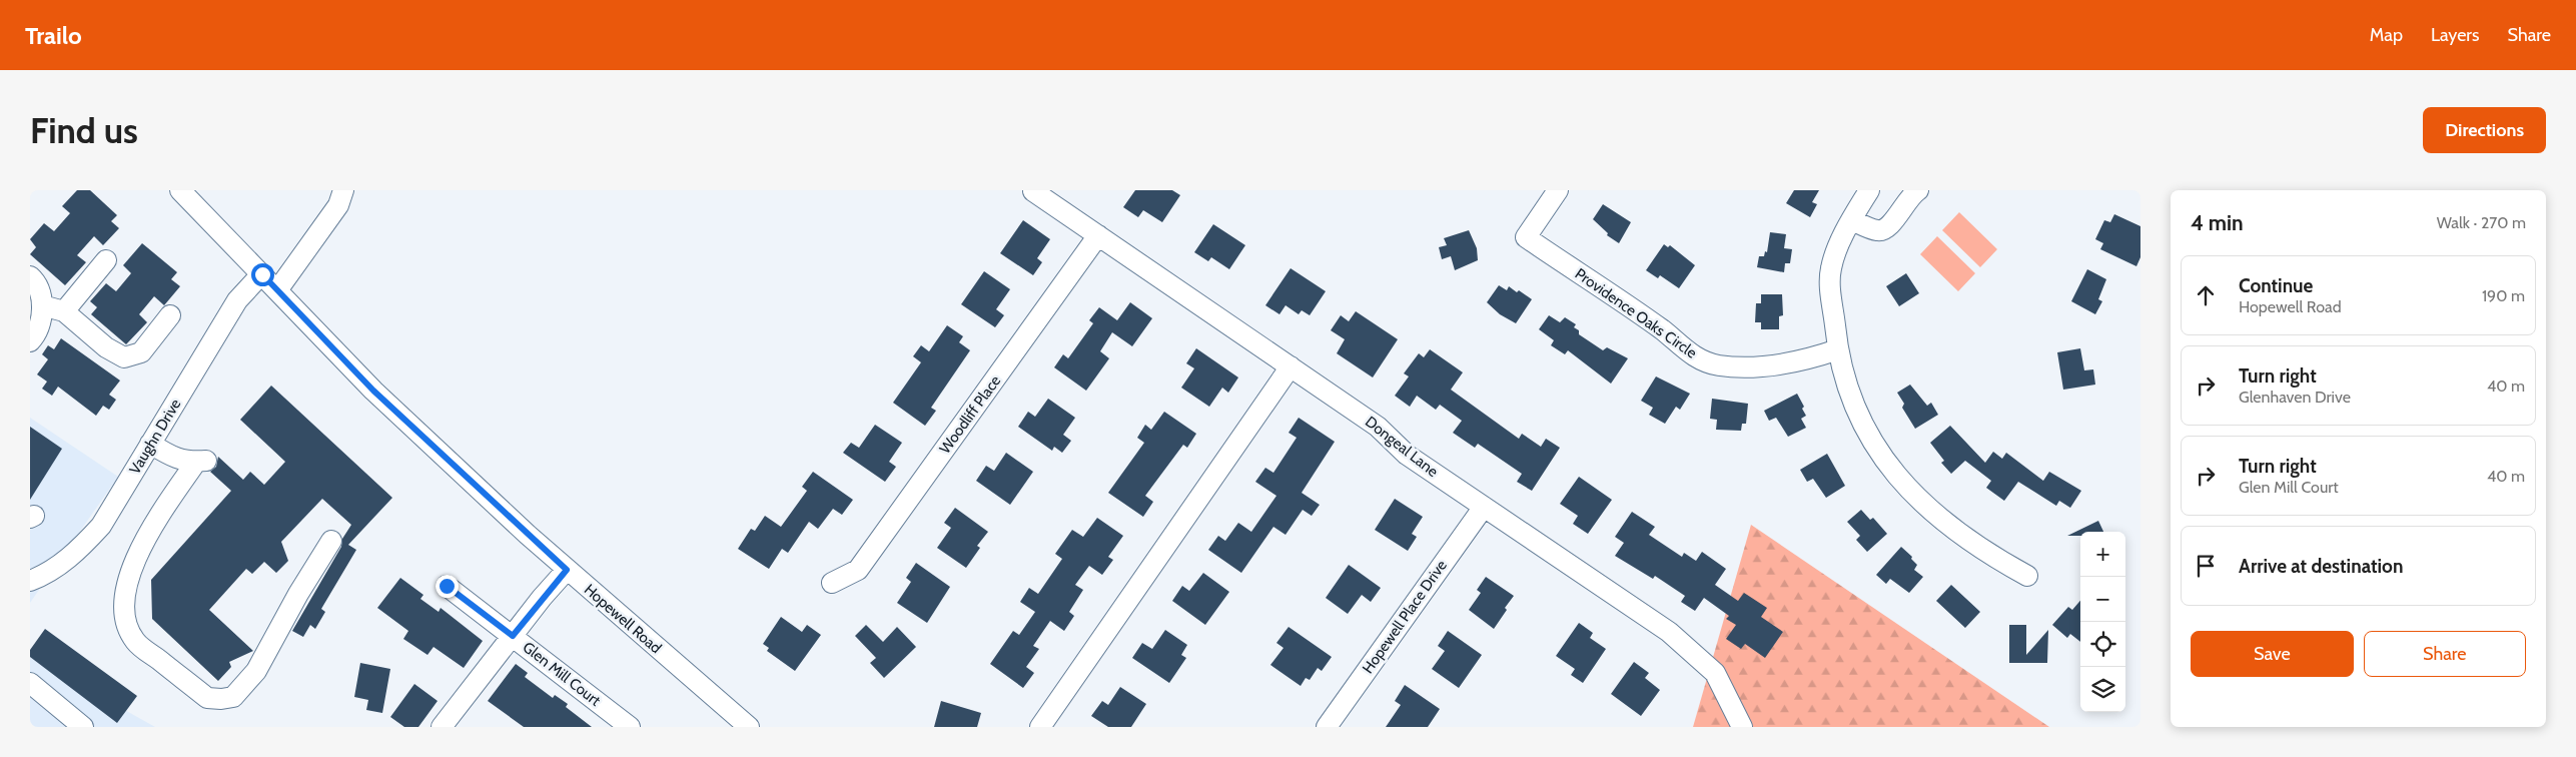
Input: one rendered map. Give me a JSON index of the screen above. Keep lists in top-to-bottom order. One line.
{"streets":{"street":["Providence Oaks Circle","Woodliff Place","Vaughn Drive","Dongeal Lane","Hopewell Place Drive","Hopewell Road","Glen Mill Court"]},"crossings":[["Woodliff Place","Dongeal Lane"],["Vaughn Drive","Hopewell Road"],["Dongeal Lane","Hopewell Place Drive"]],"page":{"header":"Trailo","nav":["Map","Layers","Share"],"buttons":["Directions",["Save","Share"]],"title":"Find us","heading":["4 min","Walk · 270 m"],"list":[["Continue","Hopewell Road","190 m"],["Turn right","Glenhaven Drive","40 m"],["Turn right","Glen Mill Court","40 m"],"Arrive at destination"],"map_buttons":["+","−"]}}
